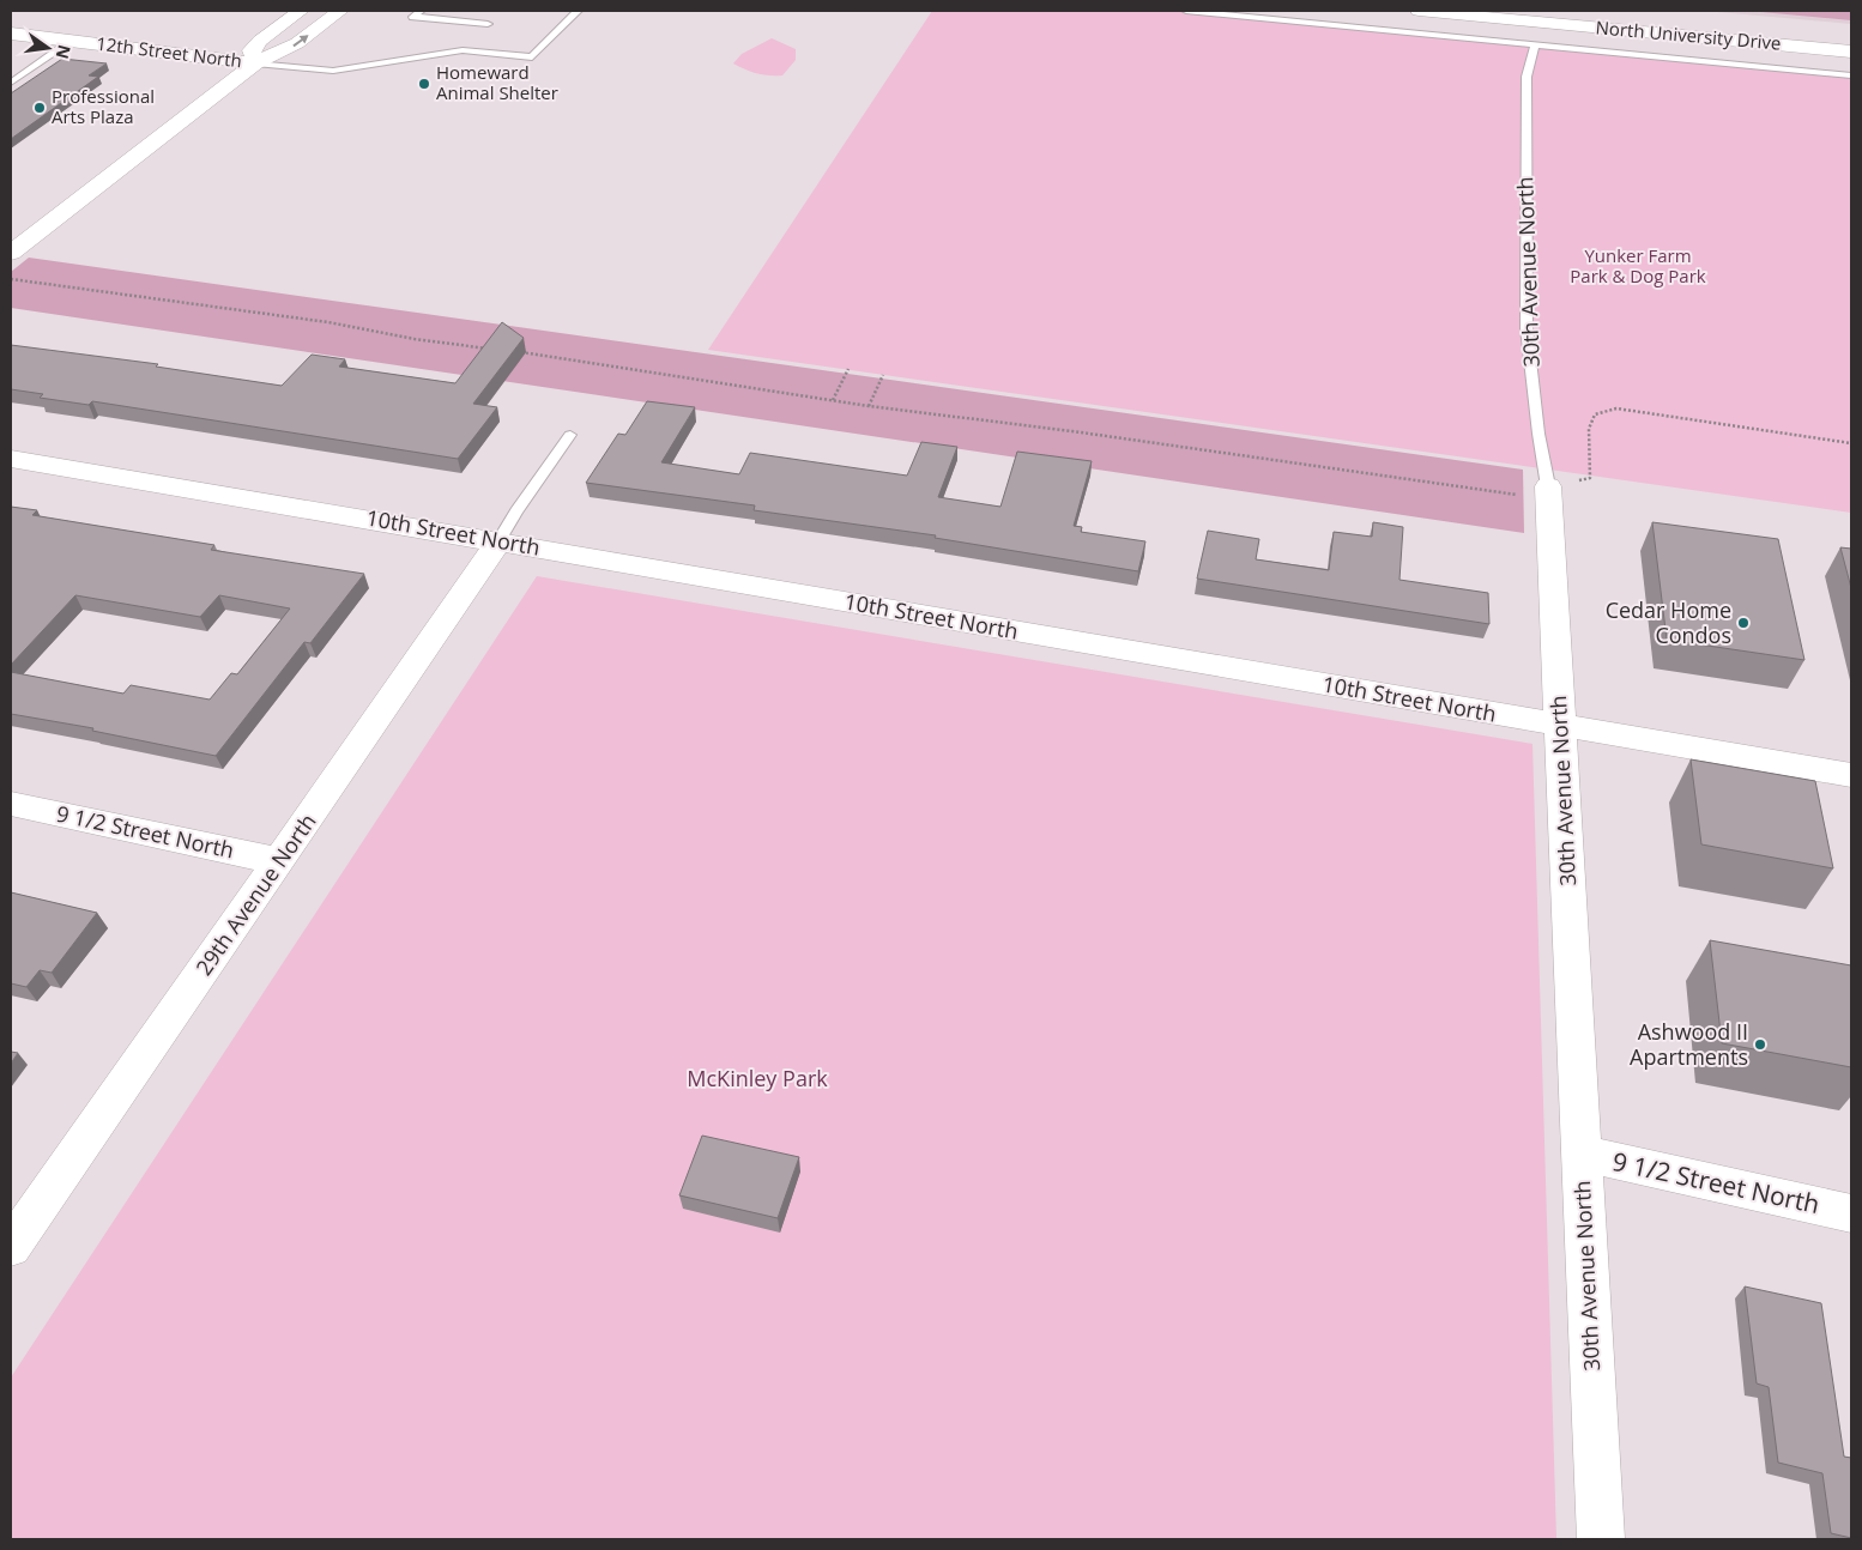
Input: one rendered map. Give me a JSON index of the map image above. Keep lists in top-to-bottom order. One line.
{"streets":{"street":["North University Drive","12th Street North","30th Avenue North","10th Street North","9 1/2 Street North","29th Avenue North"]},"crossings":[["30th Avenue North","10th Street North"],["30th Avenue North","9 1/2 Street North"],["10th Street North","29th Avenue North"],["9 1/2 Street North","29th Avenue North"]],"parks":["Yunker Farm Park & Dog Park","McKinley Park"],"places":["Homeward Animal Shelter","Professional Arts Plaza","Cedar Home Condos","Ashwood II Apartments"],"north":"right"}
